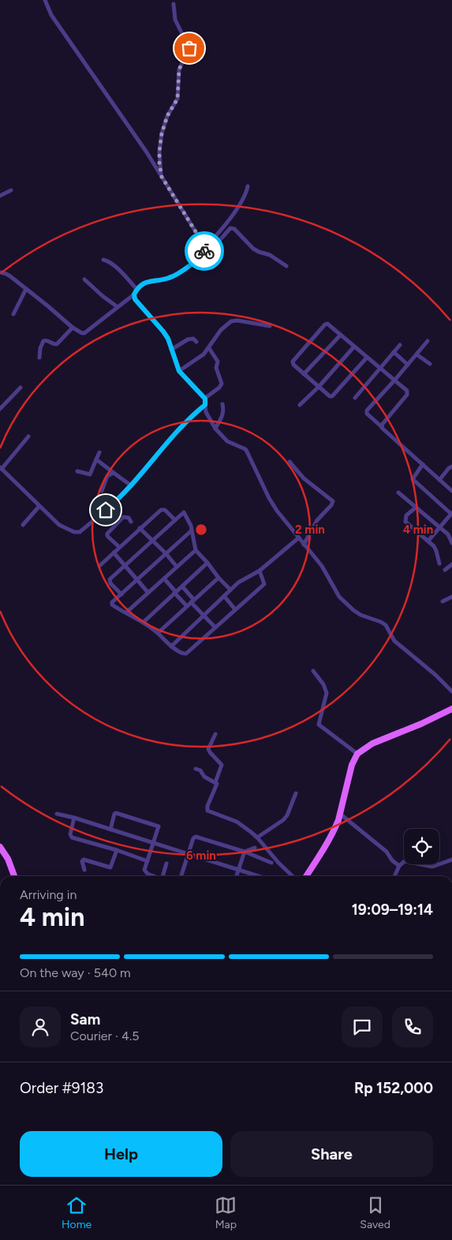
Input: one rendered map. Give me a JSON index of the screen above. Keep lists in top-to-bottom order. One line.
{"page":{"heading":["4 min","Arriving in","19:09–19:14"],"panel":["Sam","Courier · 4.5","Order #9183","Rp 152,000"],"bar":"On the way · 540 m","buttons":["Help","Share"],"tabs":["Home","Map","Saved"]},"rings":["2 min","4 min","6 min"]}
